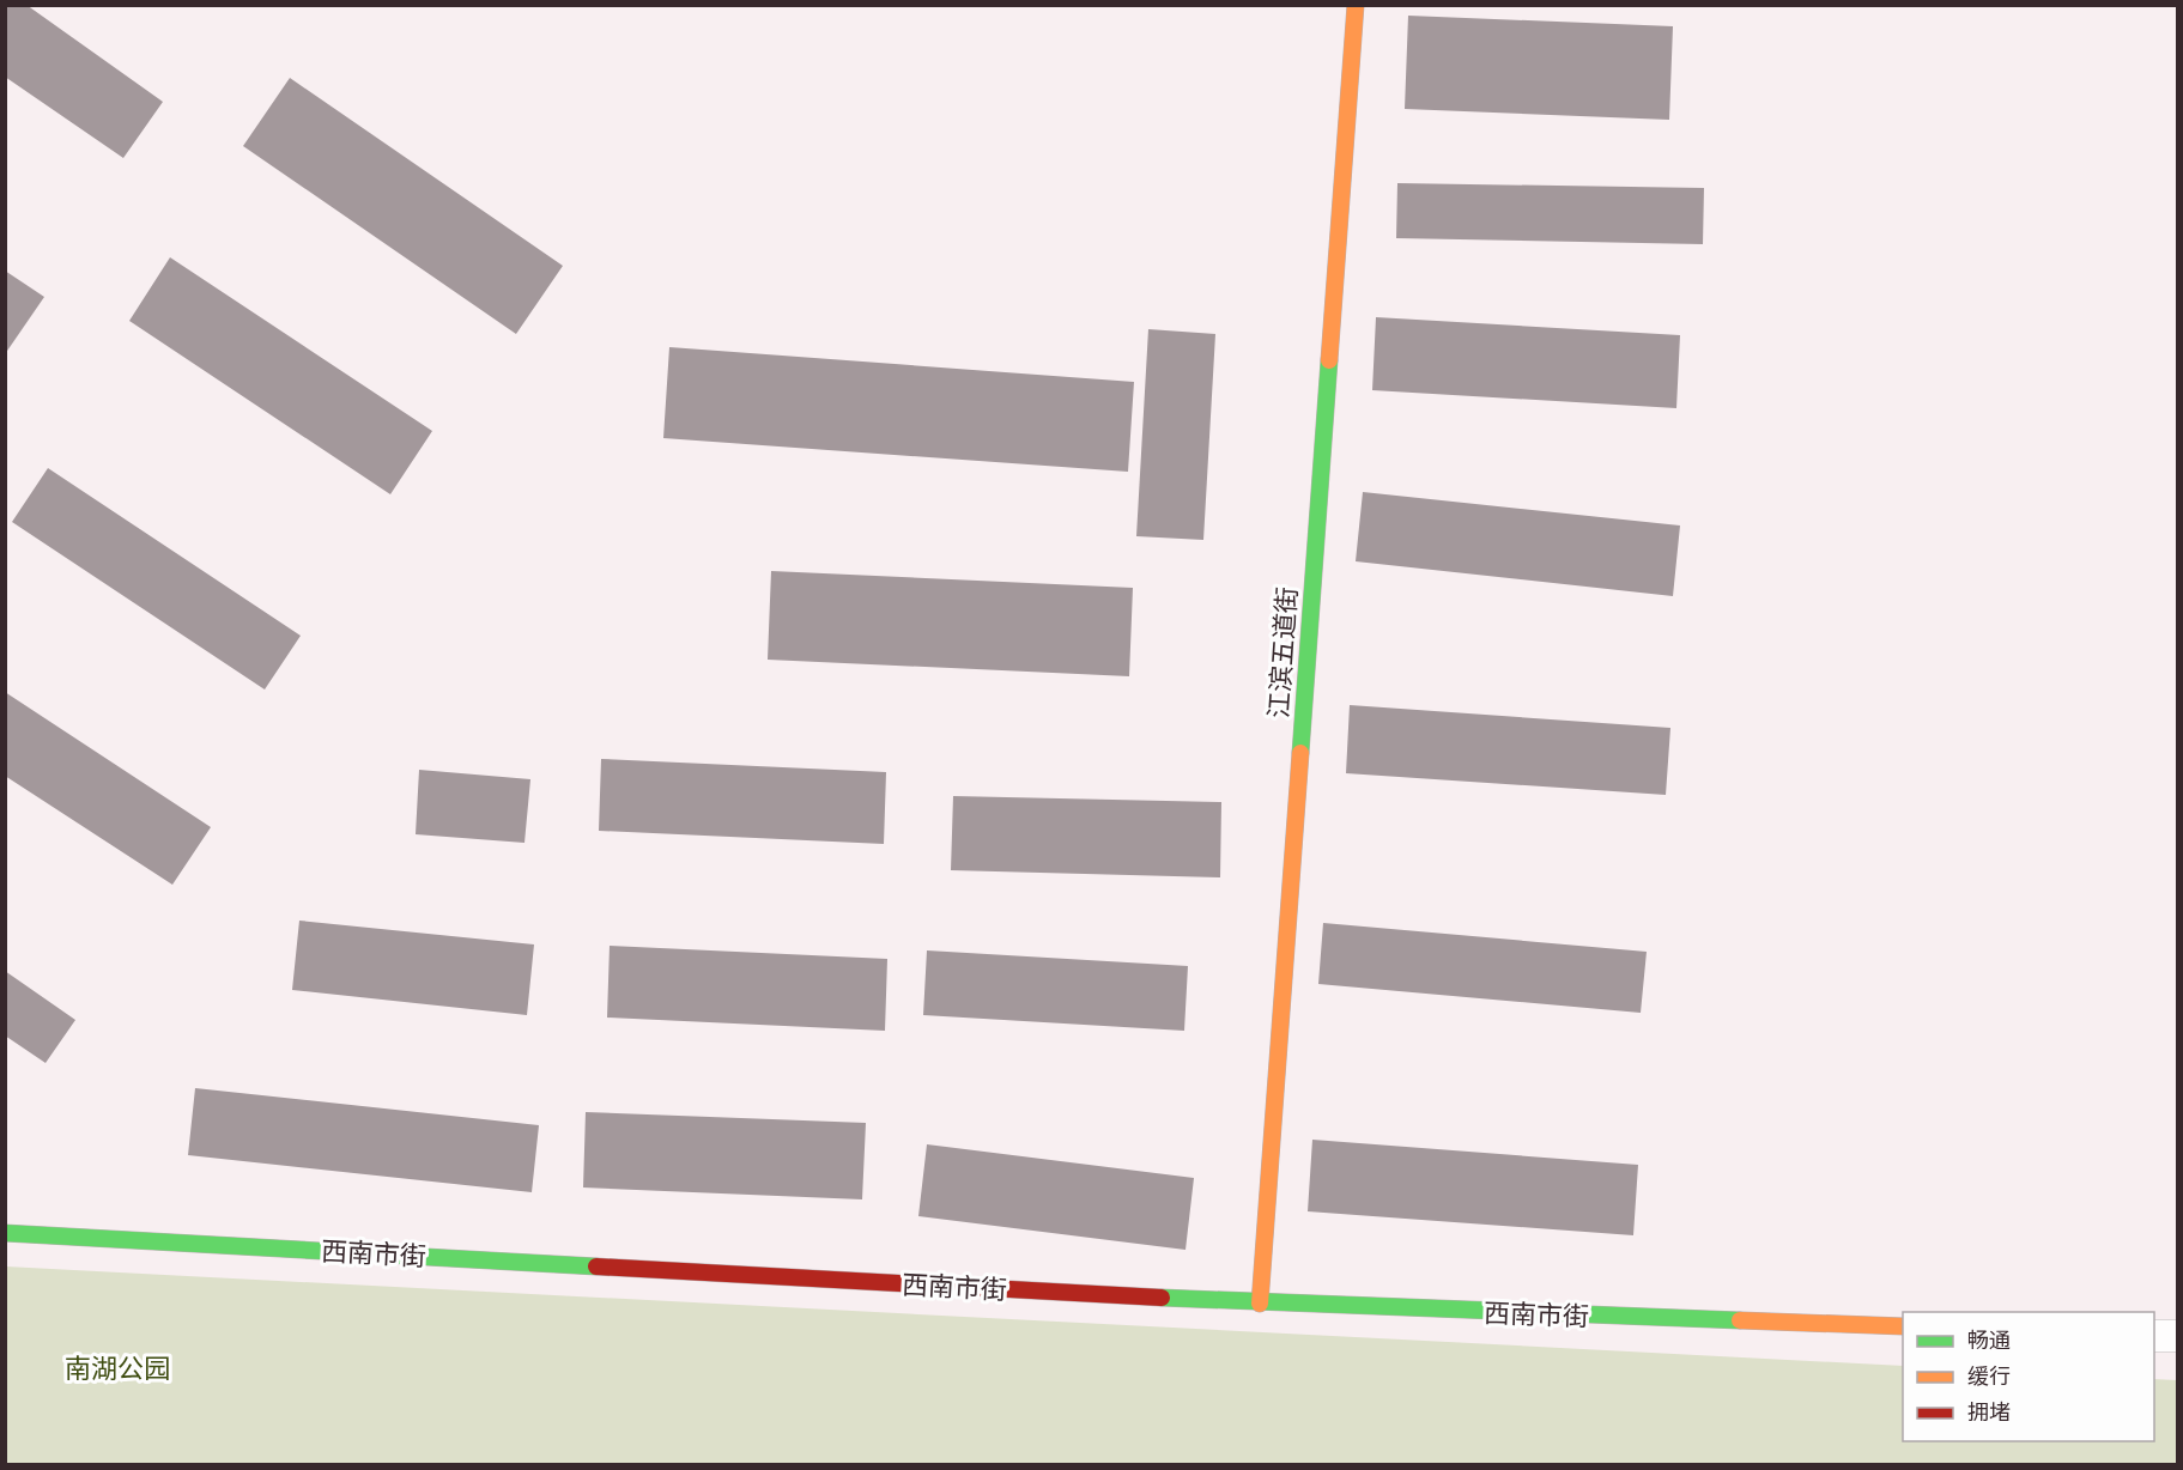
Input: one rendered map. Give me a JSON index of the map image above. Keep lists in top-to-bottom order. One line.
{"streets":{"street":["江滨五道街","西南市街"]},"crossings":[["江滨五道街","西南市街"]],"parks":["南湖公园"],"legend":["畅通","缓行","拥堵"]}
